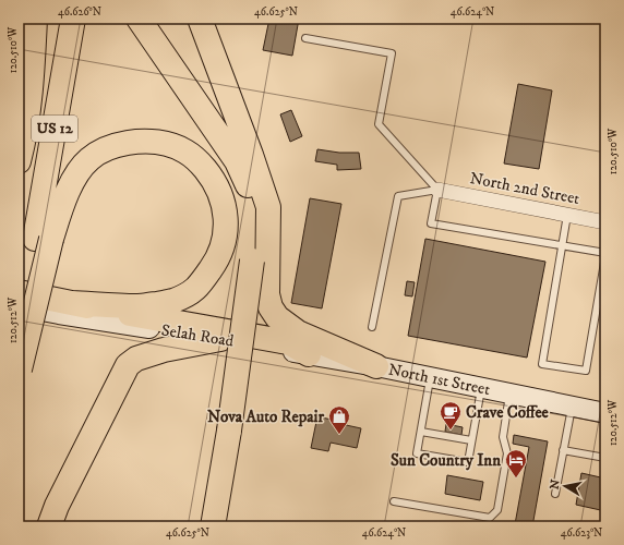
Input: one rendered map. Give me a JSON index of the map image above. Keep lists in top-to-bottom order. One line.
{"streets":{"highway":["US 12"],"main road":["Selah Road","North 1st Street"],"street":["North 2nd Street"]},"crossings":[["Selah Road","North 1st Street"]],"places":{"cafe":["Crave Coffee"],"shop":["Nova Auto Repair"],"hotel":["Sun Country Inn"]},"north":"left","coordinates":["46.626°N","46.625°N","46.624°N","120.510°W","120.512°W","46.623°N"]}
